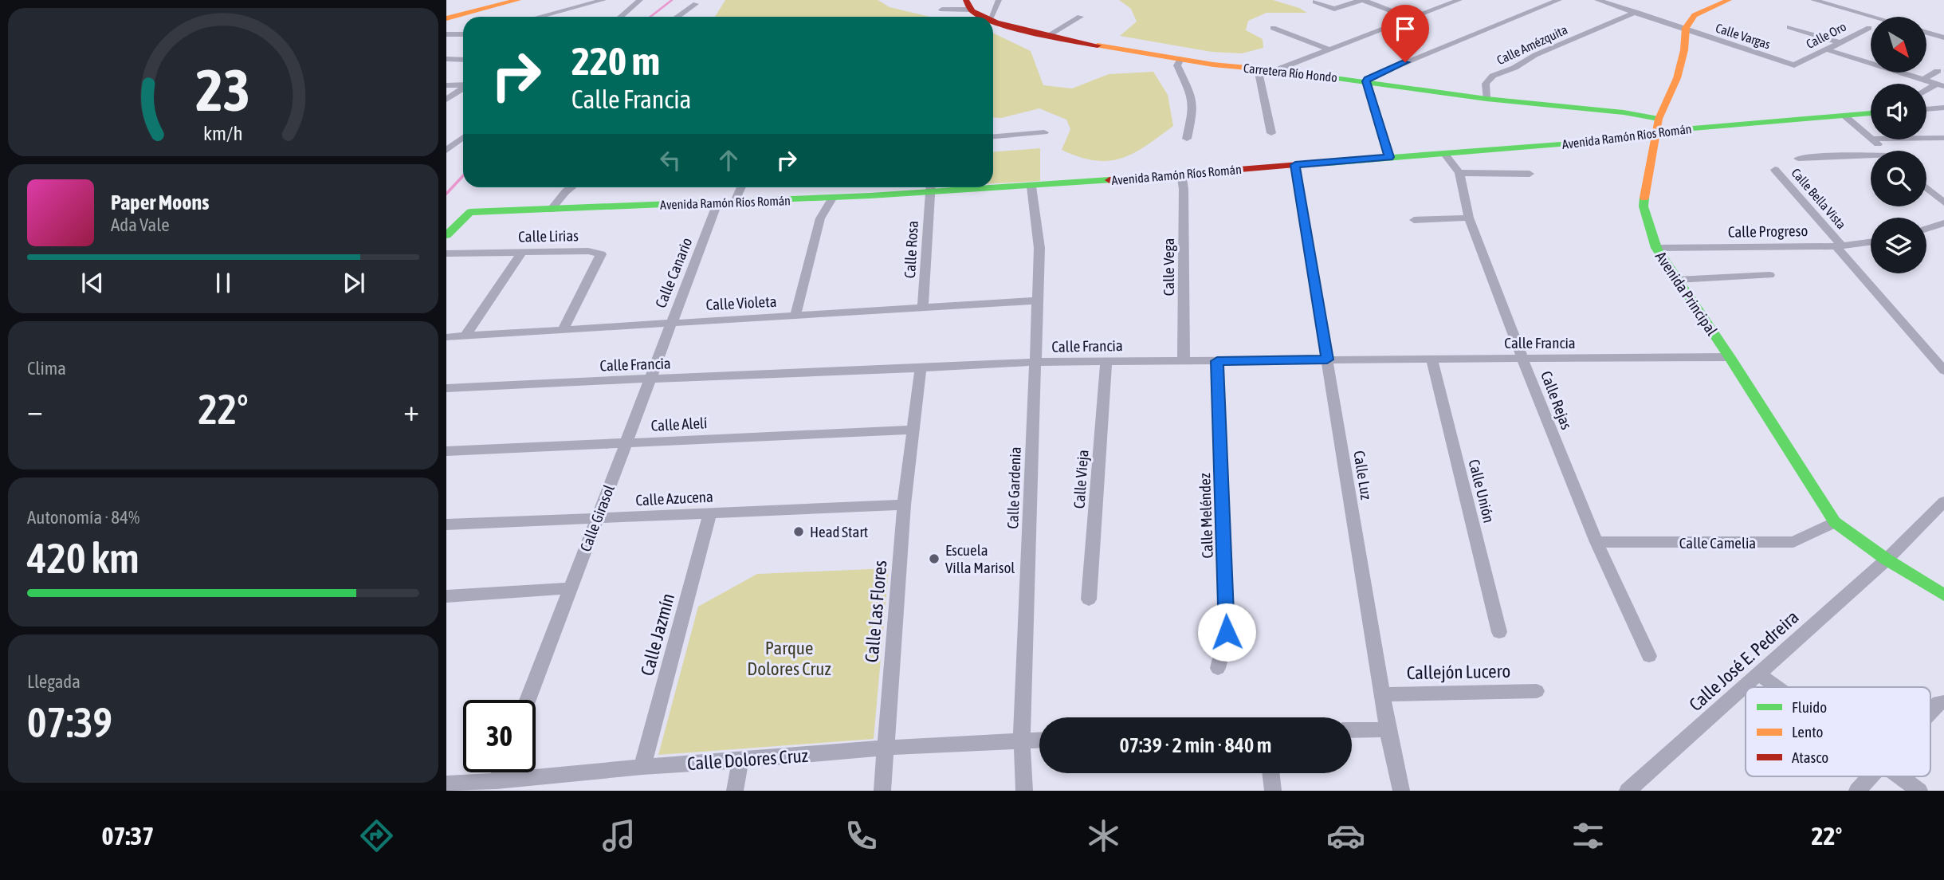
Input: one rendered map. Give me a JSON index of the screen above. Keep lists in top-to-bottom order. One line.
{"streets":{"main road":["Carretera Río Hondo","Avenida Ramón Ríos Román","Avenida Principal"],"street":["Calle Oro","Calle Vargas","Calle Amézquita","Calle Bella Vista","Calle Progreso","Calle Lirias","Calle Rosa","Calle Vega","Calle Canario","Calle Violeta","Calle Francia","Calle Rejas","Calle Alelí","Calle Luz","Calle Vieja","Calle Gardenia","Calle Unión","Calle Azucena","Calle Meléndez","Calle Girasol","Calle Camelia","Calle Las Flores","Calle Jazmín","Calle José E. Pedreira","Callejón Lucero","Calle Dolores Cruz"]},"crossings":[["Calle Oro","Calle Vargas"],["Calle Vargas","Calle Amézquita"],["Calle Vargas","Avenida Principal"],["Calle Amézquita","Carretera Río Hondo"],["Carretera Río Hondo","Avenida Principal"],["Avenida Ramón Ríos Román","Calle Rosa"],["Avenida Ramón Ríos Román","Calle Vega"],["Avenida Ramón Ríos Román","Calle Canario"],["Avenida Ramón Ríos Román","Avenida Principal"],["Avenida Ramón Ríos Román","Calle Rejas"],["Avenida Ramón Ríos Román","Calle Luz"],["Avenida Ramón Ríos Román","Calle Gardenia"],["Calle Bella Vista","Calle Progreso"],["Calle Progreso","Avenida Principal"],["Calle Lirias","Calle Violeta"],["Calle Rosa","Calle Violeta"],["Calle Vega","Calle Francia"],["Calle Canario","Calle Violeta"],["Calle Canario","Calle Girasol"],["Avenida Principal","Calle Francia"],["Avenida Principal","Calle Camelia"],["Avenida Principal","Calle José E. Pedreira"],["Calle Violeta","Calle Gardenia"],["Calle Violeta","Calle Girasol"],["Calle Francia","Calle Rejas"],["Calle Francia","Calle Luz"],["Calle Francia","Calle Vieja"],["Calle Francia","Calle Gardenia"],["Calle Francia","Calle Unión"],["Calle Francia","Calle Meléndez"],["Calle Francia","Calle Girasol"],["Calle Francia","Calle Las Flores"],["Calle Rejas","Calle Camelia"],["Calle Alelí","Calle Girasol"],["Calle Alelí","Calle Las Flores"],["Calle Luz","Callejón Lucero"],["Calle Gardenia","Calle Dolores Cruz"],["Calle Azucena","Calle Girasol"],["Calle Azucena","Calle Las Flores"],["Calle Azucena","Calle Jazmín"],["Calle Las Flores","Calle Dolores Cruz"],["Calle Jazmín","Calle Dolores Cruz"]],"parks":["Parque Dolores Cruz"],"places":["Head Start","Escuela Villa Marisol"],"legend":["Fluido","Lento","Atasco"],"north":"bottom right","page":{"turn":["220 m","Calle Francia"],"song":["Paper Moons","Ada Vale"],"tile":["Clima",["Autonomía · 84%","420 km"],["Llegada","07:39"]],"heat":["−","22°","+"],"limit":"30","trip":"07:39 · 2 min · 840 m","tabs":["07:37","22°"],"gauge":["23","km/h"]}}
